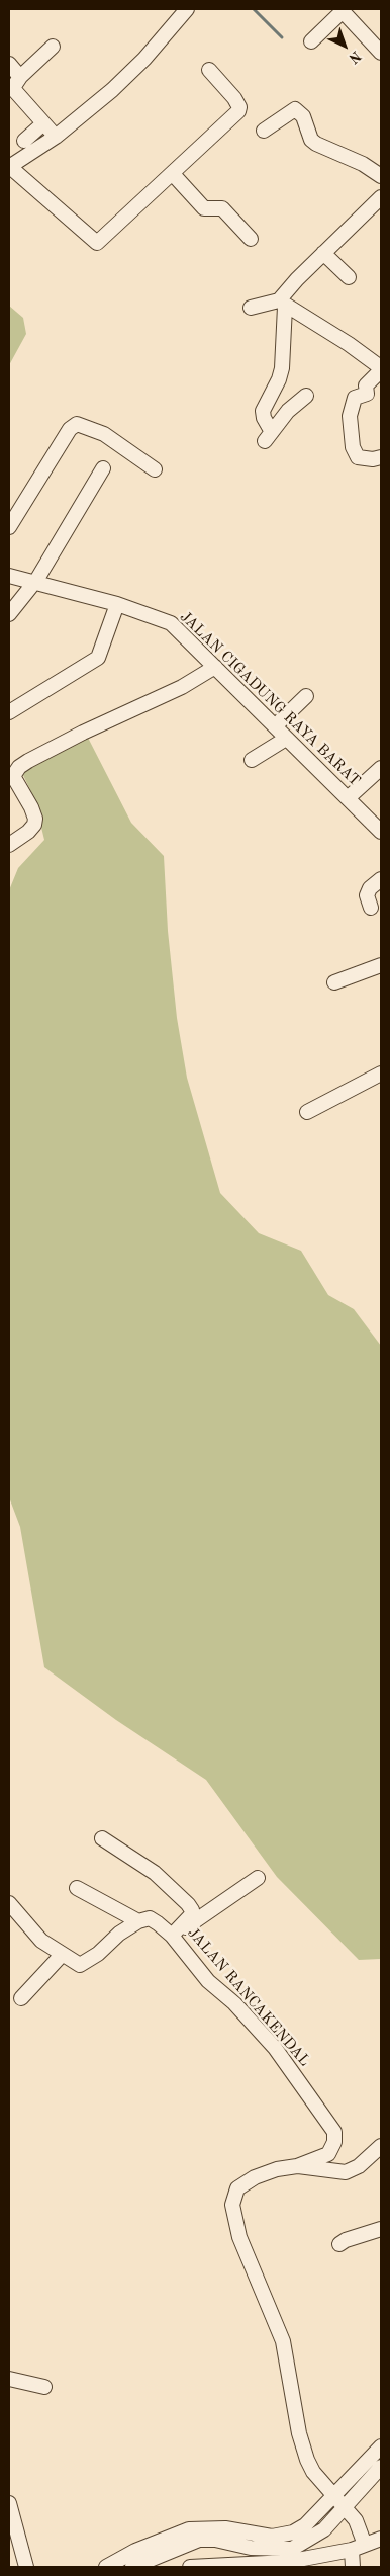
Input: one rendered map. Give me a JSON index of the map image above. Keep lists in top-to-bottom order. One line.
{"streets":{"street":["JALAN CIGADUNG RAYA BARAT","JALAN RANCAKENDAL"]},"north":"bottom right"}
